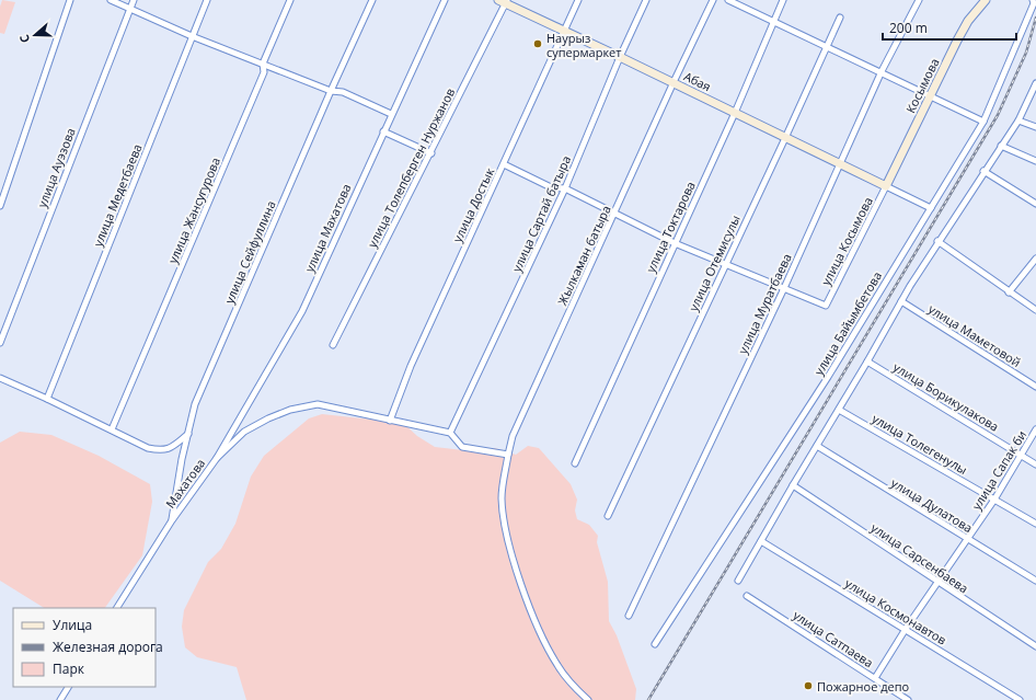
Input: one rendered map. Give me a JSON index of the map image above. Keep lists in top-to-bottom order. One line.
{"streets":{"street":["Абая","Косымова","улица Ауэзова","улица Толепберген Нуржанов","улица Медетбаева","улица Достык","улица Жансугурова","улица Сартай батыра","улица Токтарова","улица Махатова","улица Косымова","улица Сейфуллина","Жылкаман батыра","улица Отемисулы","улица Муратбаева","улица Байымбетова","улица Маметовой","улица Борикулакова","улица Толегенулы","улица Сапак би","Махатова","улица Дулатова","улица Сарсенбаева","улица Космонавтов","улица Сатпаева"]},"crossings":[["Абая","Косымова"],["Абая","улица Толепберген Нуржанов"],["Абая","улица Достык"],["Абая","улица Сартай батыра"],["Абая","улица Токтарова"],["Абая","улица Косымова"],["Абая","Жылкаман батыра"],["Абая","улица Отемисулы"],["Абая","улица Муратбаева"],["Косымова","улица Косымова"],["улица Махатова","Махатова"],["улица Косымова","улица Муратбаева"],["улица Сейфуллина","Махатова"],["улица Борикулакова","улица Сапак би"],["улица Толегенулы","улица Сапак би"],["улица Сапак би","улица Дулатова"],["улица Сапак би","улица Сарсенбаева"],["улица Сапак би","улица Космонавтов"],["улица Сапак би","улица Сатпаева"]],"places":["Наурыз супермаркет","Пожарное депо"],"legend":["Улица","Железная дорога","Парк"],"scale_bar":"200 m","north":"left"}
